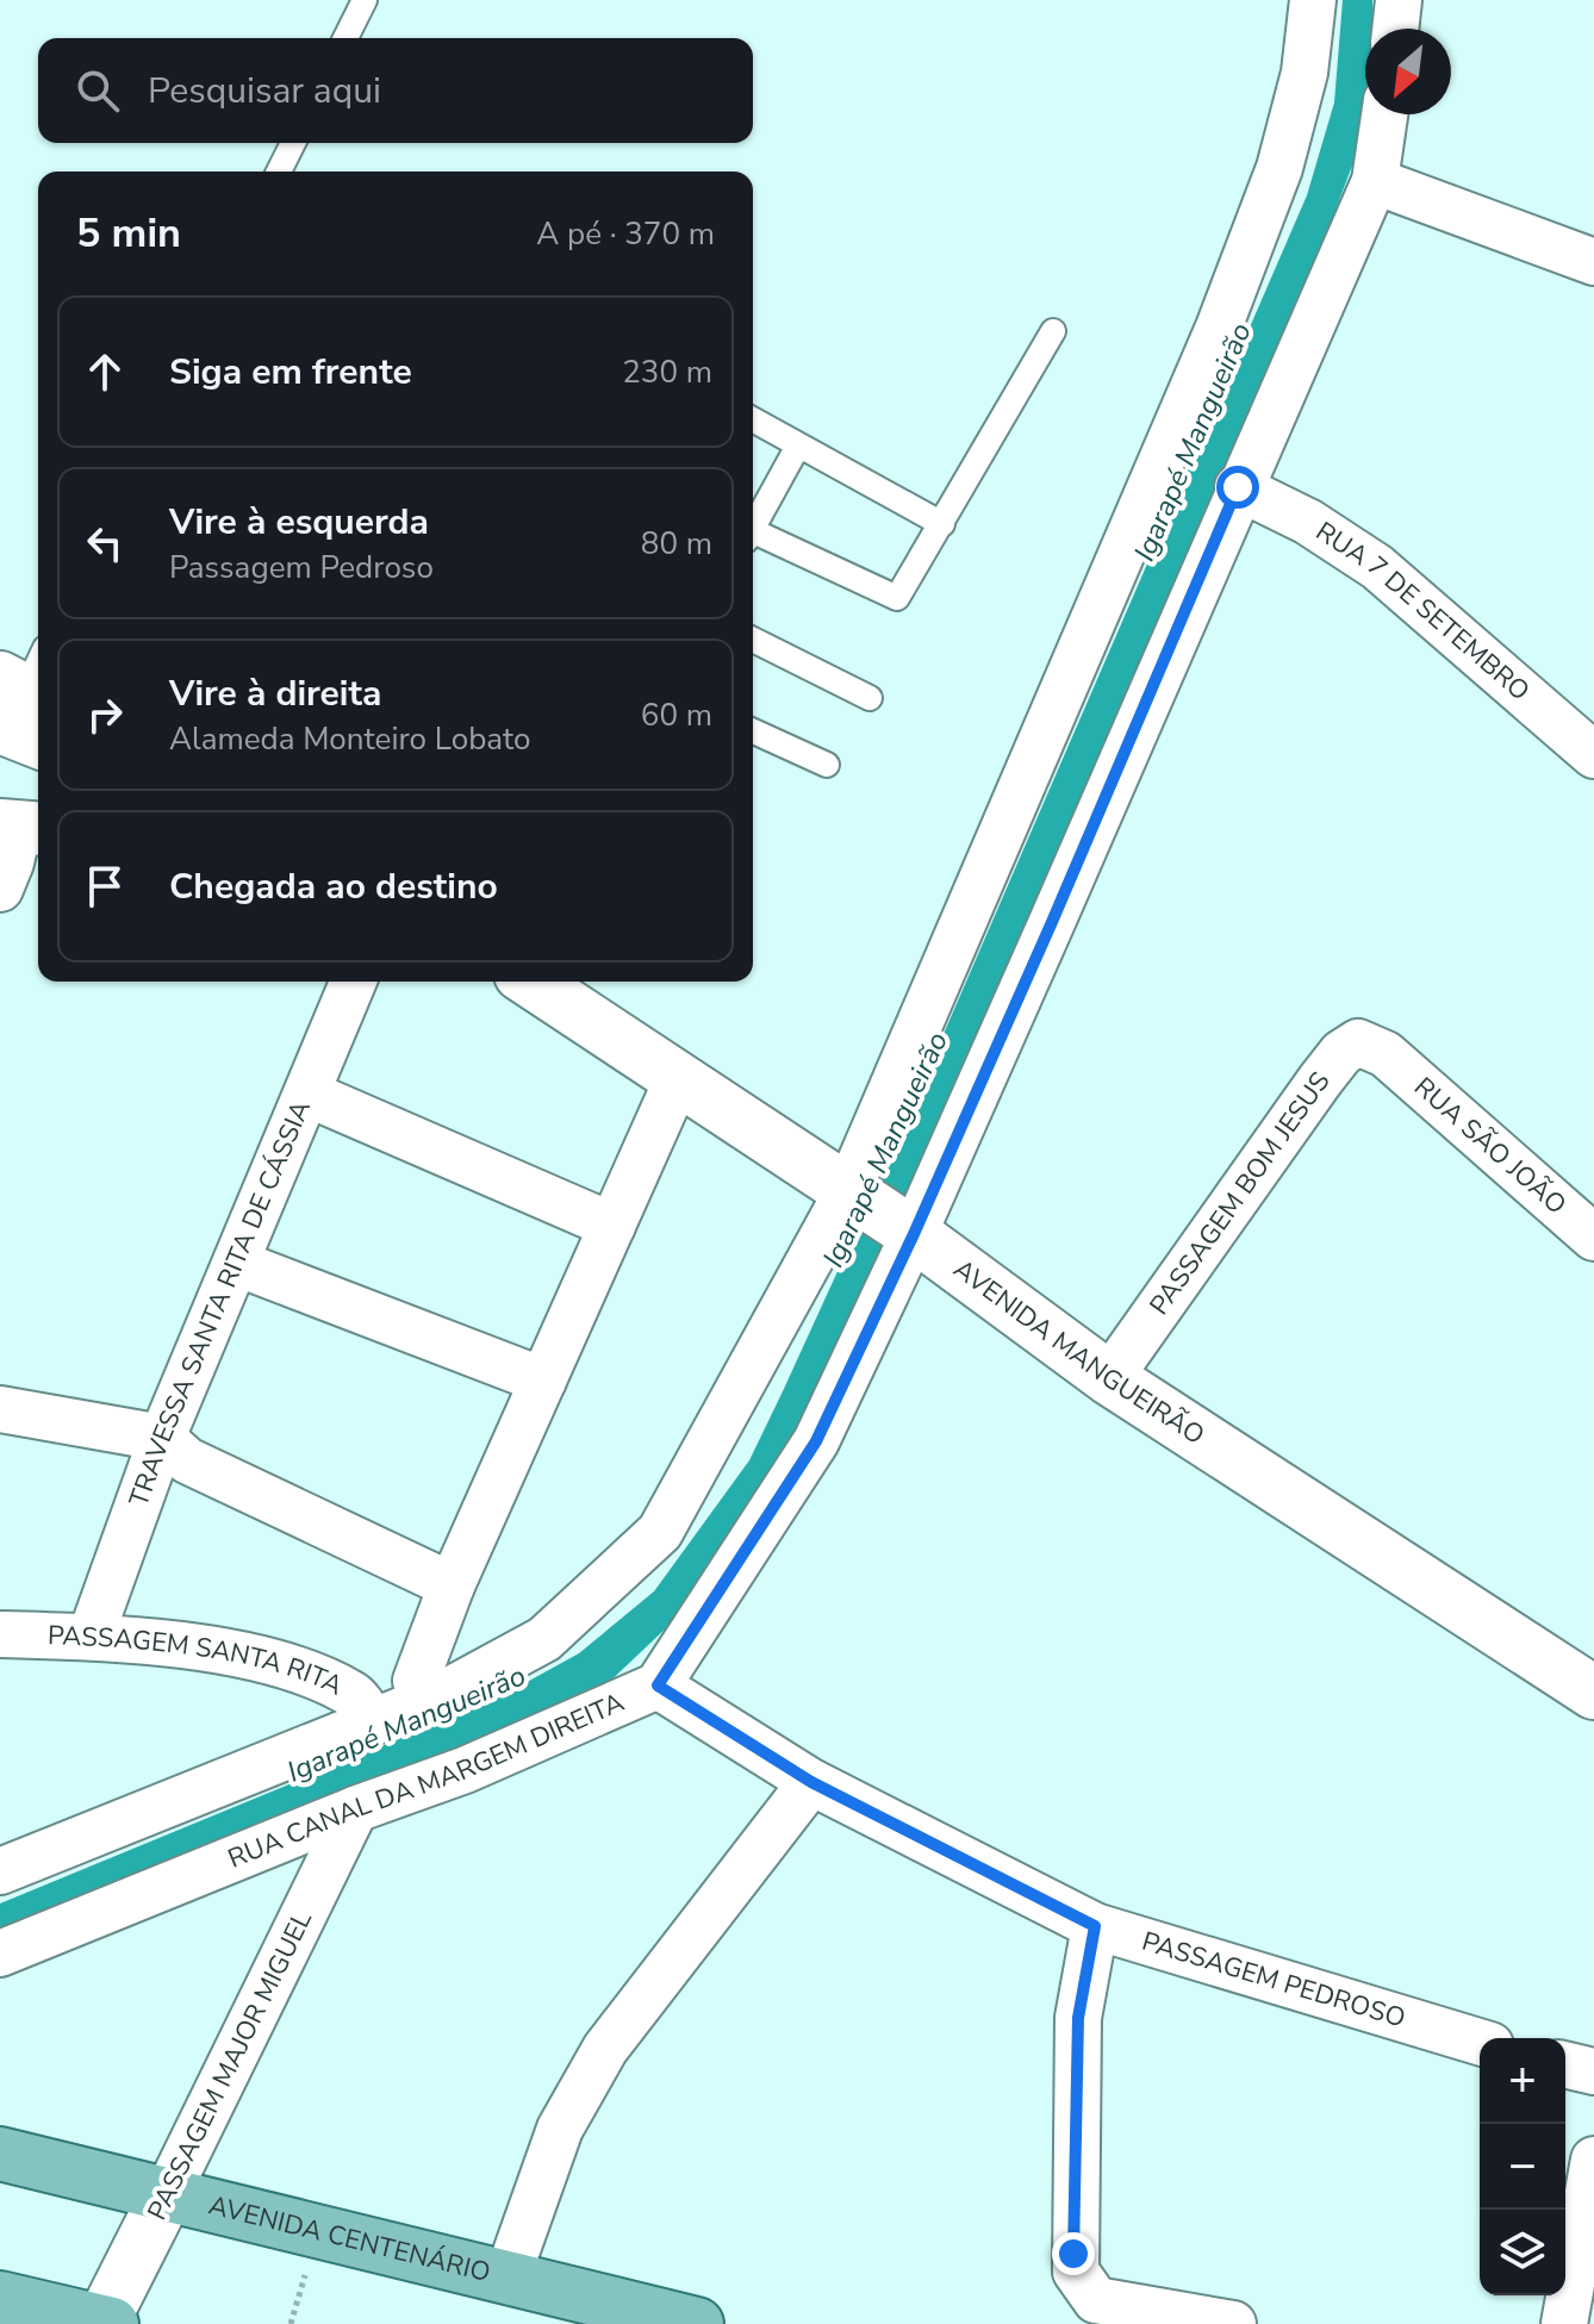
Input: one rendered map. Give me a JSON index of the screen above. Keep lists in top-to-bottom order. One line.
{"streets":{"main road":["AVENIDA CENTENÁRIO"],"street":["RUA 7 DE SETEMBRO","RUA SÃO JOÃO","PASSAGEM BOM JESUS","TRAVESSA SANTA RITA DE CÁSSIA","AVENIDA MANGUEIRÃO","PASSAGEM SANTA RITA","RUA CANAL DA MARGEM DIREITA","PASSAGEM PEDROSO","PASSAGEM MAJOR MIGUEL"]},"crossings":[["RUA 7 DE SETEMBRO","RUA CANAL DA MARGEM DIREITA"],["RUA SÃO JOÃO","PASSAGEM BOM JESUS"],["PASSAGEM BOM JESUS","AVENIDA MANGUEIRÃO"],["TRAVESSA SANTA RITA DE CÁSSIA","PASSAGEM SANTA RITA"],["AVENIDA MANGUEIRÃO","RUA CANAL DA MARGEM DIREITA"],["RUA CANAL DA MARGEM DIREITA","PASSAGEM PEDROSO"],["RUA CANAL DA MARGEM DIREITA","PASSAGEM MAJOR MIGUEL"],["PASSAGEM MAJOR MIGUEL","AVENIDA CENTENÁRIO"]],"water":["Igarapé Mangueirão"],"north":"bottom left","page":{"search":"Pesquisar aqui","heading":["5 min","A pé · 370 m"],"list":[["Siga em frente","230 m"],["Vire à esquerda","Passagem Pedroso","80 m"],["Vire à direita","Alameda Monteiro Lobato","60 m"],"Chegada ao destino"],"map_buttons":["+","−"]}}
